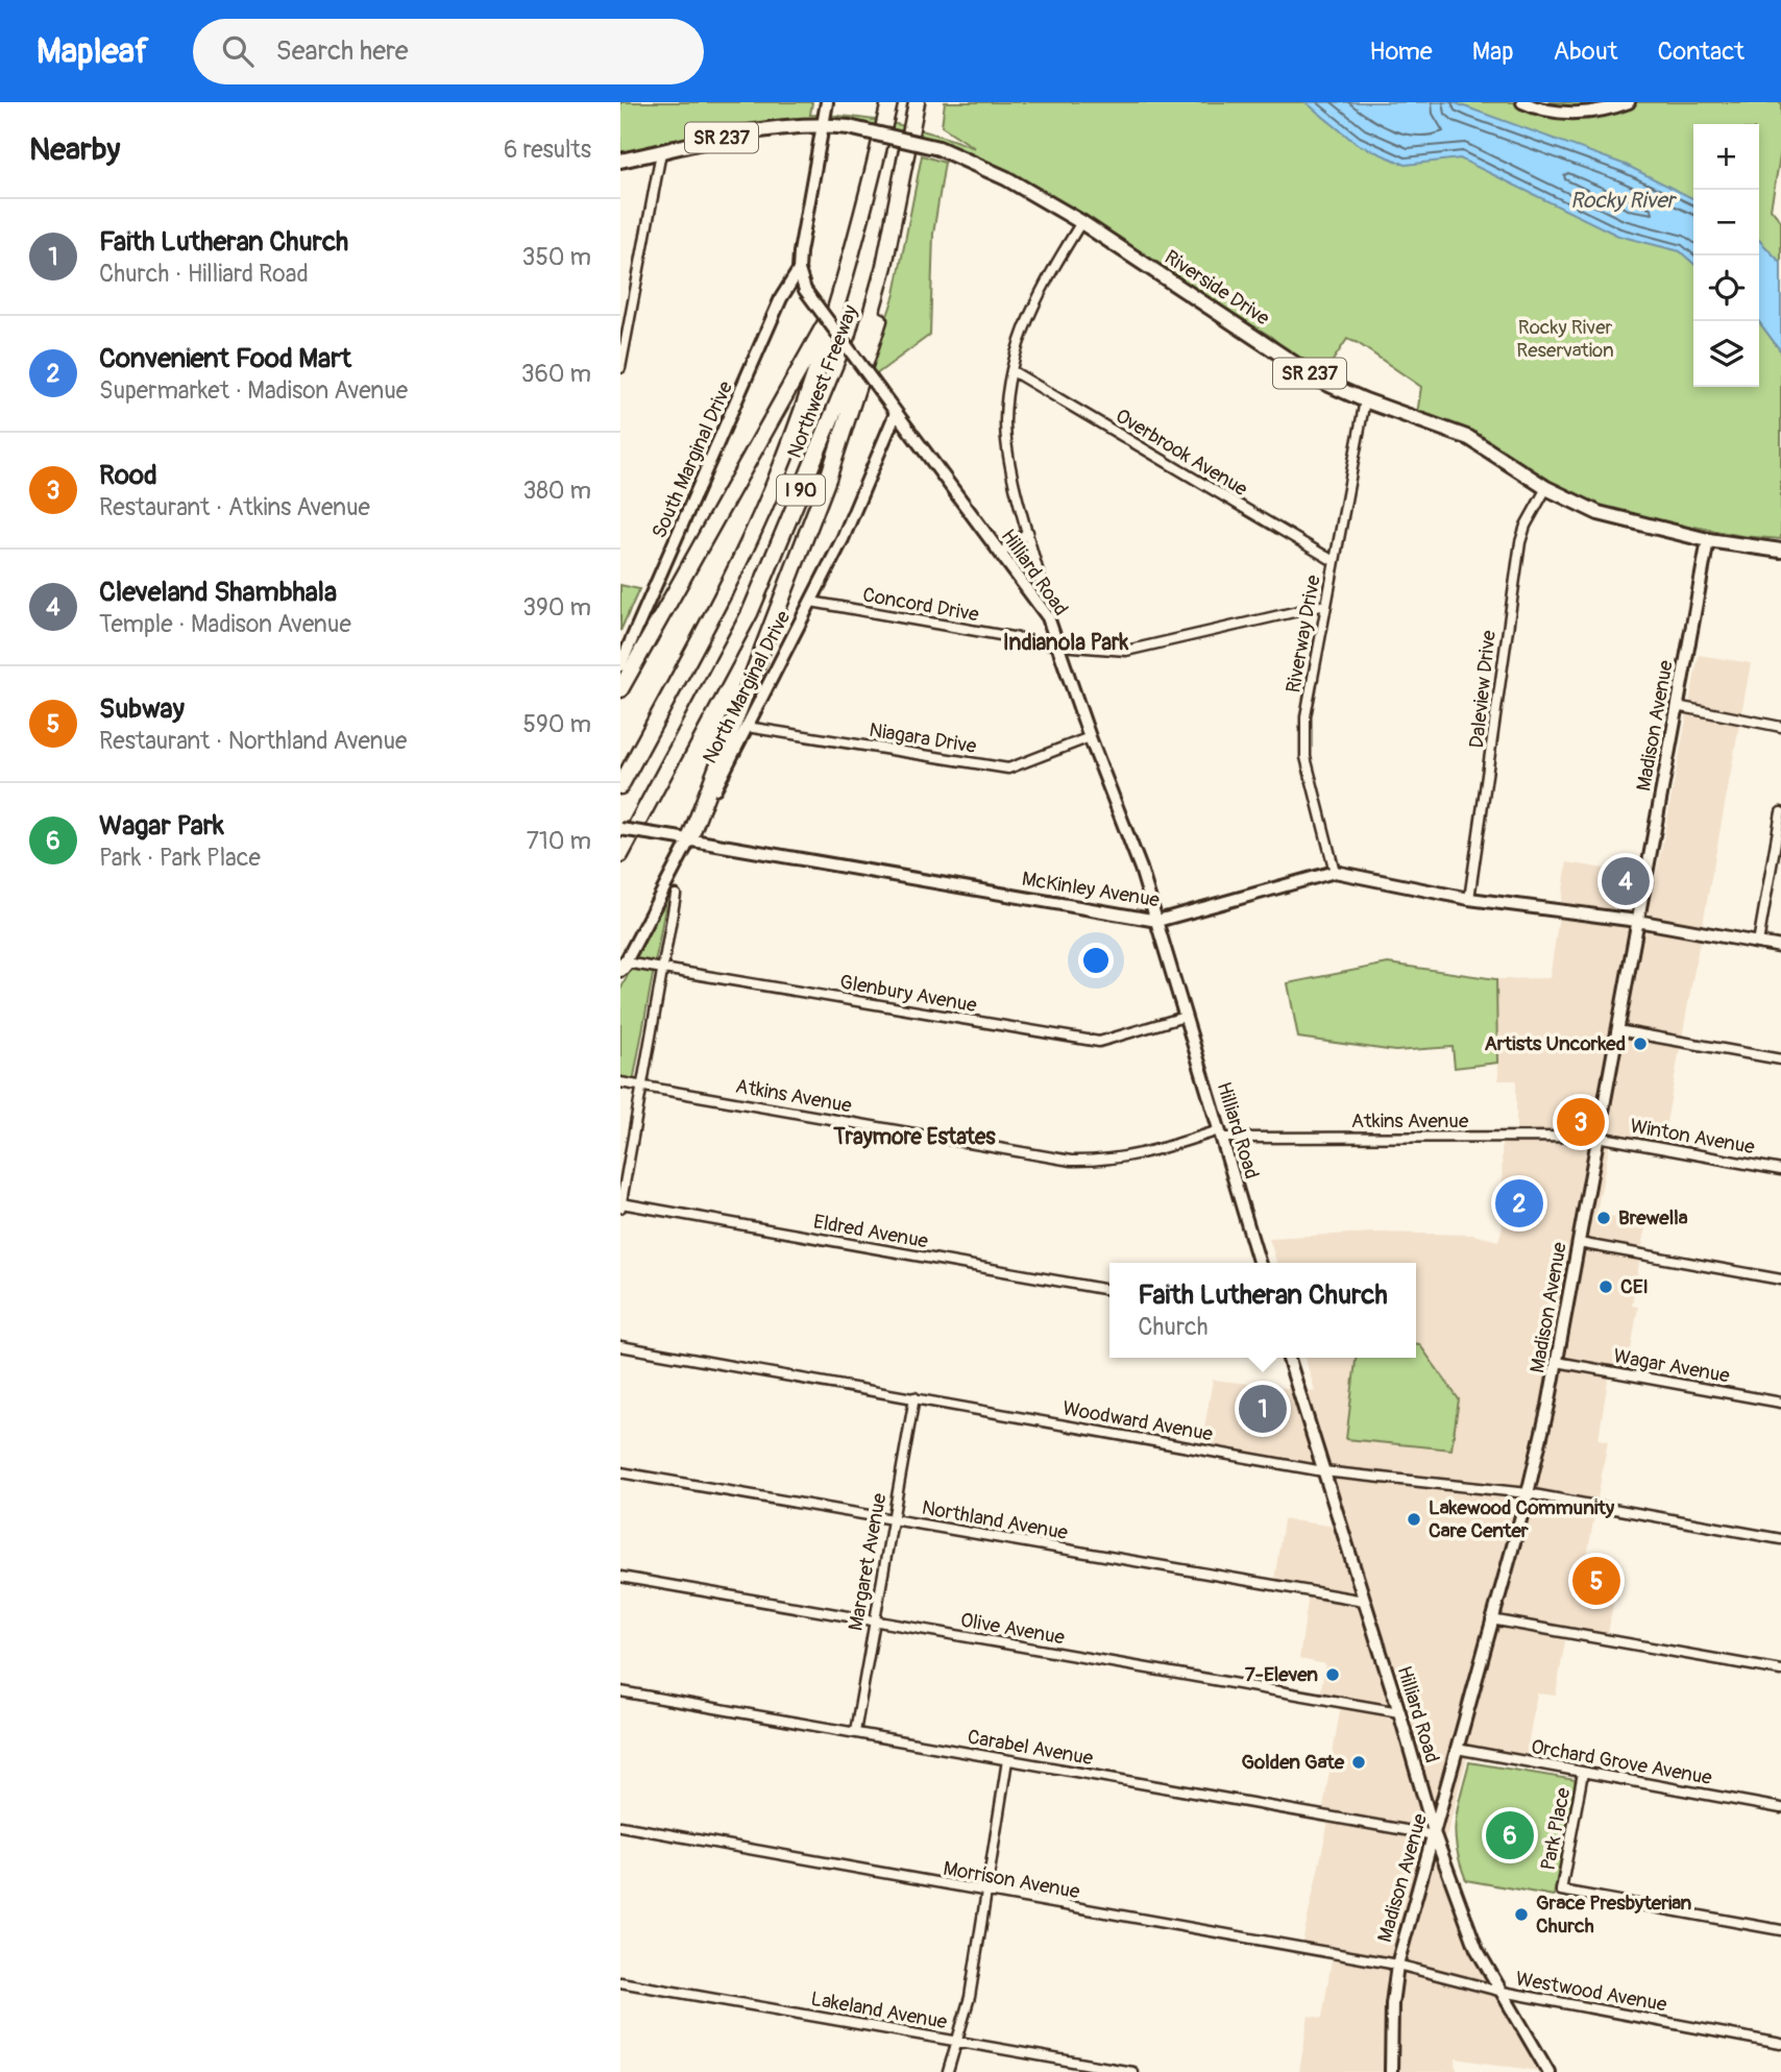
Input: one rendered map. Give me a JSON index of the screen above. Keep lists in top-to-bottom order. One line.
{"streets":{"highway":["Northwest Freeway","I 90"],"main road":["SR 237","Riverside Drive","South Marginal Drive","Hilliard Road","North Marginal Drive","Madison Avenue","McKinley Avenue"],"street":["Overbrook Avenue","Concord Drive","Riverway Drive","Daleview Drive","Niagara Drive","Glenbury Avenue","Atkins Avenue","Winton Avenue","Eldred Avenue","Wagar Avenue","Woodward Avenue","Northland Avenue","Margaret Avenue","Olive Avenue","Carabel Avenue","Orchard Grove Avenue","Park Place","Morrison Avenue","Westwood Avenue","Lakeland Avenue"]},"crossings":[["Riverside Drive","Hilliard Road"],["Riverside Drive","Riverway Drive"],["Riverside Drive","Daleview Drive"],["Riverside Drive","Madison Avenue"],["Overbrook Avenue","Riverway Drive"],["South Marginal Drive","Hilliard Road"],["Hilliard Road","Concord Drive"],["Hilliard Road","North Marginal Drive"],["Hilliard Road","Madison Avenue"],["Hilliard Road","Niagara Drive"],["Hilliard Road","McKinley Avenue"],["Hilliard Road","Glenbury Avenue"],["Hilliard Road","Atkins Avenue"],["Hilliard Road","Woodward Avenue"],["Hilliard Road","Northland Avenue"],["Hilliard Road","Olive Avenue"],["Hilliard Road","Carabel Avenue"],["Hilliard Road","Westwood Avenue"],["Concord Drive","Riverway Drive"],["Concord Drive","North Marginal Drive"],["Riverway Drive","McKinley Avenue"],["North Marginal Drive","Niagara Drive"],["North Marginal Drive","McKinley Avenue"],["North Marginal Drive","Glenbury Avenue"],["Daleview Drive","McKinley Avenue"],["Madison Avenue","McKinley Avenue"],["Madison Avenue","Atkins Avenue"],["Madison Avenue","Winton Avenue"],["Madison Avenue","Wagar Avenue"],["Madison Avenue","Woodward Avenue"],["Madison Avenue","Carabel Avenue"],["Madison Avenue","Orchard Grove Avenue"],["Madison Avenue","Morrison Avenue"],["Madison Avenue","Westwood Avenue"],["Atkins Avenue","Winton Avenue"],["Woodward Avenue","Margaret Avenue"],["Northland Avenue","Margaret Avenue"],["Margaret Avenue","Olive Avenue"],["Margaret Avenue","Carabel Avenue"],["Orchard Grove Avenue","Park Place"],["Morrison Avenue","Westwood Avenue"]],"districts":["Indianola Park","Traymore Estates"],"water":["Rocky River"],"parks":["Rocky River Reservation"],"places":["Artists Uncorked","Brewella","CEI","Lakewood Community Care Center","7-Eleven","Golden Gate","Grace Presbyterian Church"],"page":{"header":"Mapleaf","search":"Search here","nav":["Home","Map","About","Contact"],"heading":["Nearby","6 results"],"map_buttons":["+","−"],"list":[{"mark":"1","name":"Faith Lutheran Church","note":"Church · Hilliard Road","value":"350 m"},{"mark":"2","name":"Convenient Food Mart","note":"Supermarket · Madison Avenue","value":"360 m"},{"mark":"3","name":"Rood","note":"Restaurant · Atkins Avenue","value":"380 m"},{"mark":"4","name":"Cleveland Shambhala","note":"Temple · Madison Avenue","value":"390 m"},{"mark":"5","name":"Subway","note":"Restaurant · Northland Avenue","value":"590 m"},{"mark":"6","name":"Wagar Park","note":"Park · Park Place","value":"710 m"}],"pins":["4","3","2","1","5","6"],"popup":["Faith Lutheran Church","Church"]}}
